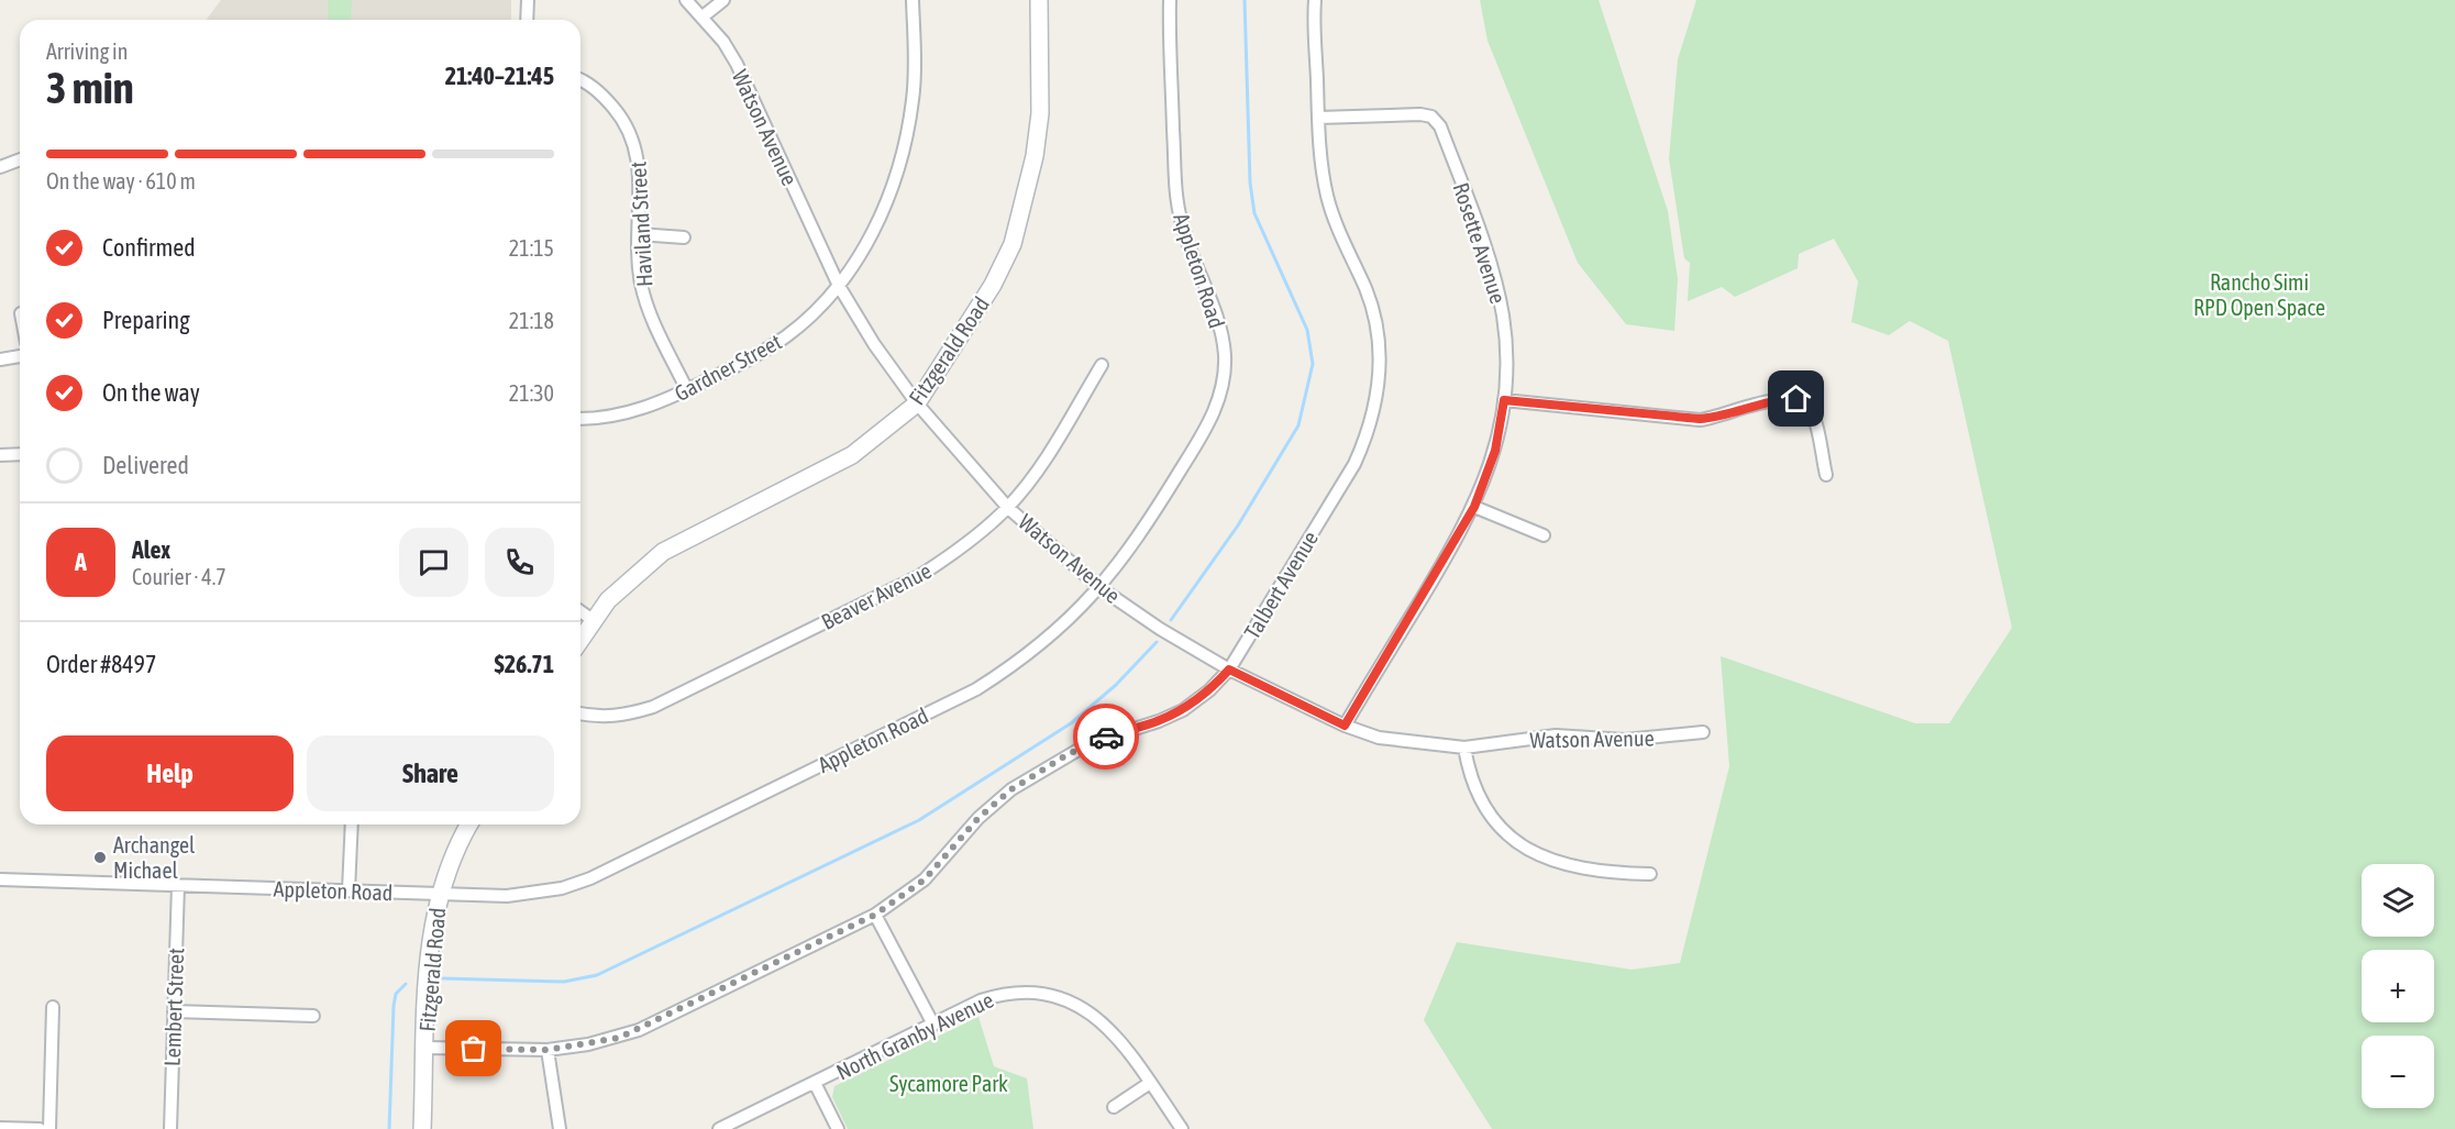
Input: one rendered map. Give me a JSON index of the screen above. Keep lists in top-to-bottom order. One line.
{"streets":{"main road":["Fitzgerald Road"],"street":["Watson Avenue","Haviland Street","Rosette Avenue","Appleton Road","Gardner Street","Talbert Avenue","Beaver Avenue","Lembert Street","North Granby Avenue"]},"crossings":[["Watson Avenue","Rosette Avenue"],["Watson Avenue","Appleton Road"],["Watson Avenue","Fitzgerald Road"],["Watson Avenue","Gardner Street"],["Watson Avenue","Talbert Avenue"],["Watson Avenue","Beaver Avenue"],["Haviland Street","Gardner Street"],["Rosette Avenue","Talbert Avenue"],["Appleton Road","Fitzgerald Road"],["Appleton Road","Lembert Street"],["Fitzgerald Road","Talbert Avenue"]],"parks":["Rancho Simi RPD Open Space","Sycamore Park"],"places":["Archangel Michael"],"page":{"heading":["3 min","Arriving in","21:40–21:45"],"panel":["Alex","Courier · 4.7","Order #8497","$26.71"],"bar":"On the way · 610 m","list":[["Confirmed","21:15"],["Preparing","21:18"],["On the way","21:30"],"Delivered"],"round":"A","buttons":["Help","Share"],"map_buttons":["+","−"]}}
